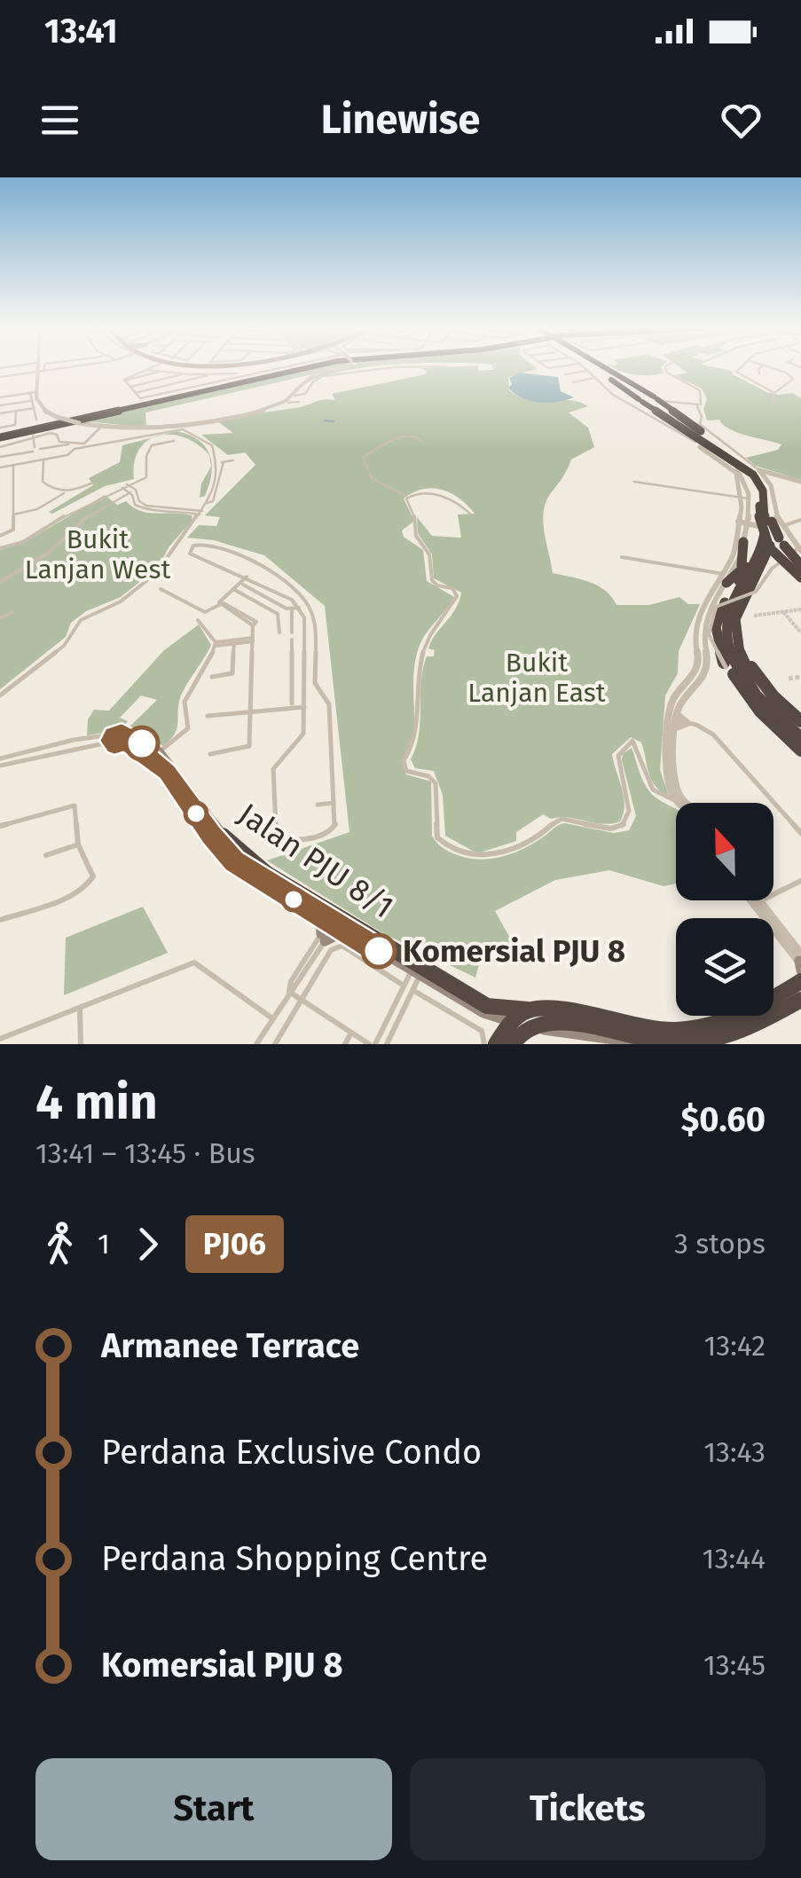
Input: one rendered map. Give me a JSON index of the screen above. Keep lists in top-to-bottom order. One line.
{"streets":{"main road":["Jalan PJU 8/1"]},"parks":["Bukit Lanjan West","Bukit Lanjan East"],"places":["Komersial PJU 8"],"lines":["bus line PJ06"],"north":"top","page":{"status":"13:41","header":"Linewise","heading":["4 min","13:41 – 13:45 · Bus","$0.60"],"legs":["1","PJ06","3 stops"],"list":[{"name":"Armanee Terrace","value":"13:42"},{"name":"Perdana Exclusive Condo","value":"13:43"},{"name":"Perdana Shopping Centre","value":"13:44"},{"name":"Komersial PJU 8","value":"13:45"}],"buttons":["Start","Tickets"]}}
